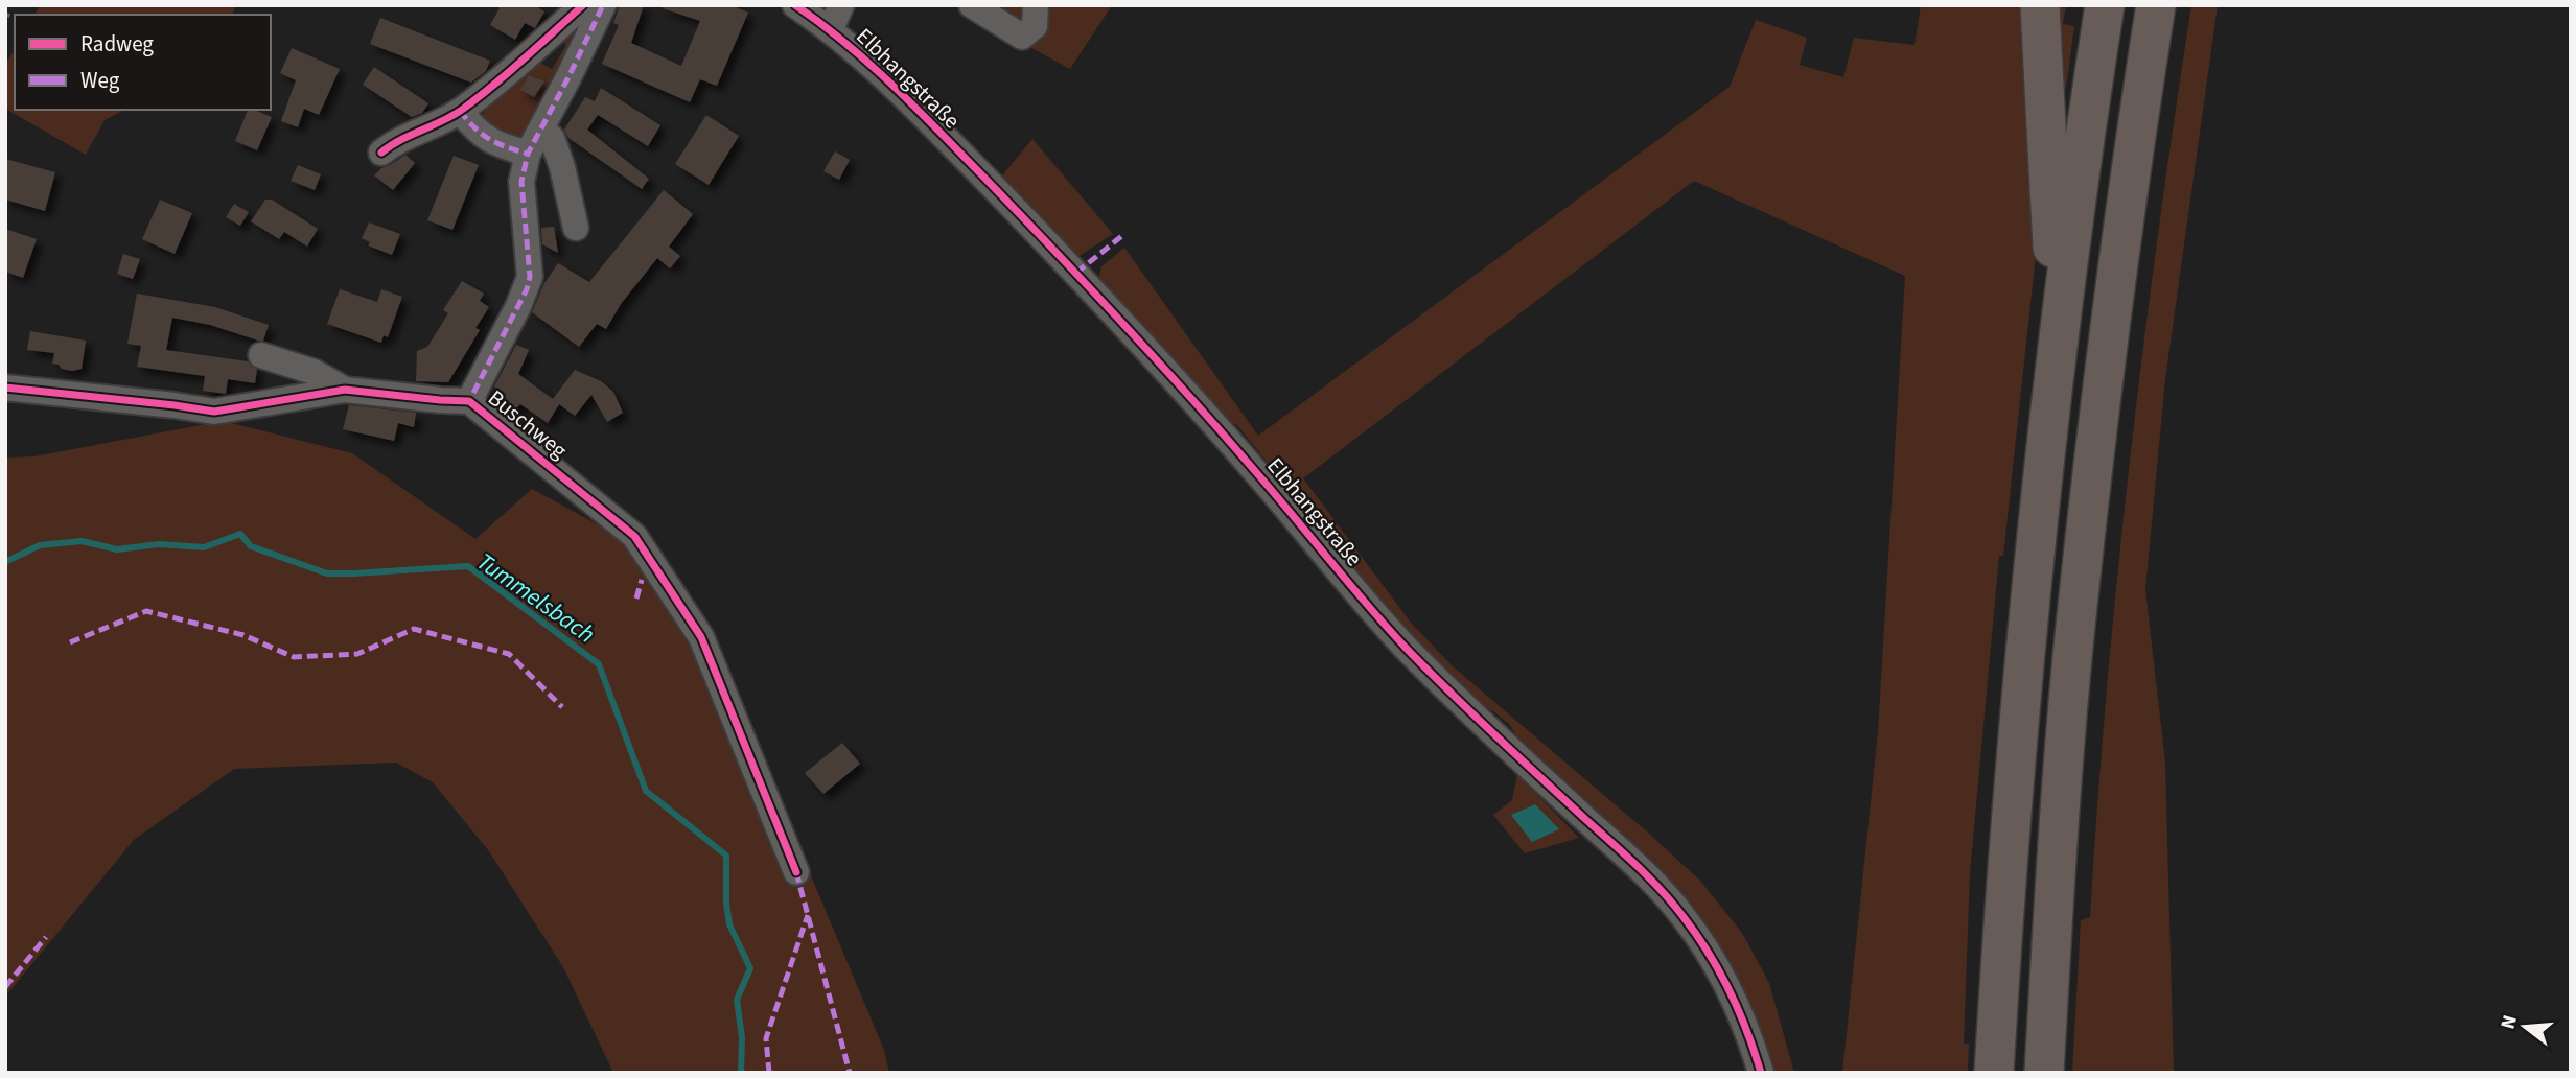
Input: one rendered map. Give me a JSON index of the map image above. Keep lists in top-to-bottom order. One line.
{"streets":{"street":["Elbhangstraße","Buschweg"]},"water":["Tummelsbach"],"legend":["Radweg","Weg"],"north":"left"}
